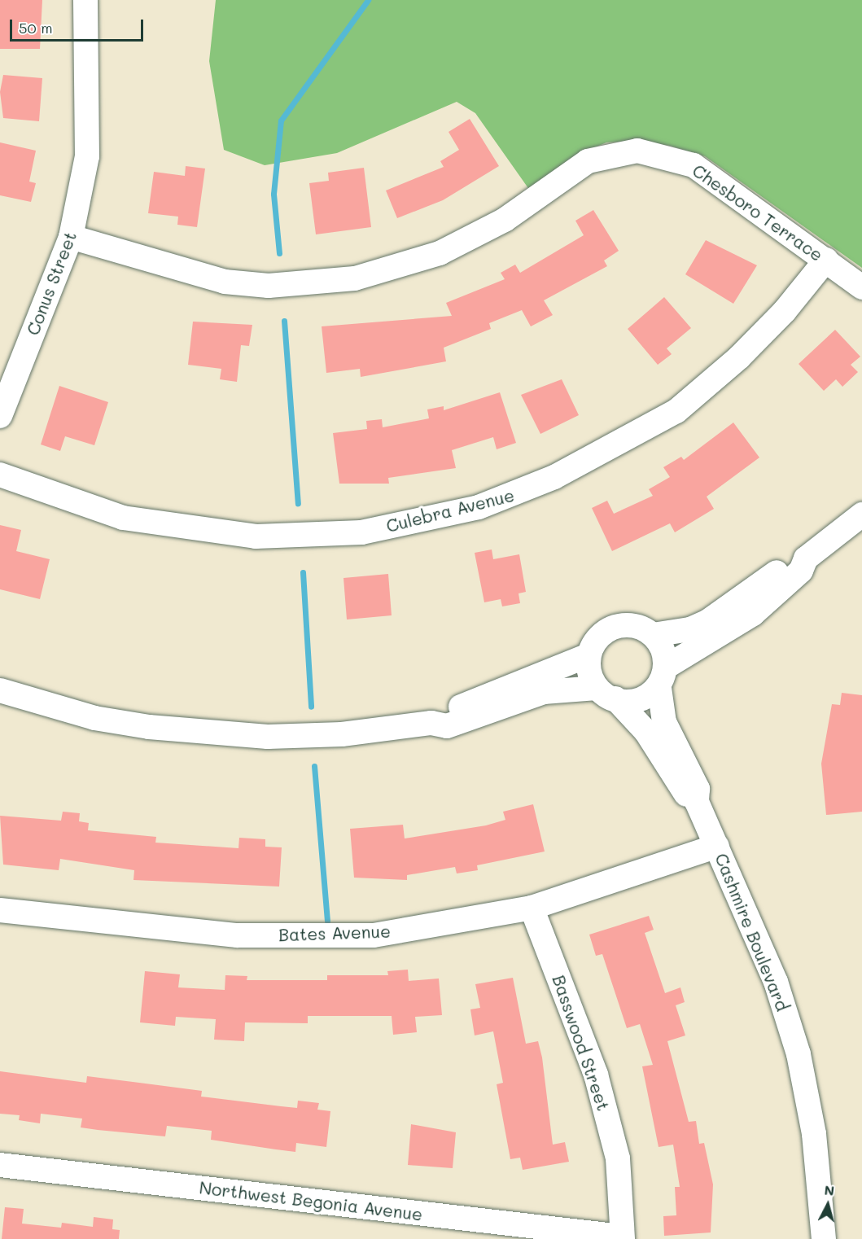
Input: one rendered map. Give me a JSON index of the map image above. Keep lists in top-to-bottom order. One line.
{"streets":{"street":["Chesboro Terrace","Conus Street","Culebra Avenue","Cashmire Boulevard","Bates Avenue","Basswood Street","Northwest Begonia Avenue"]},"crossings":[["Chesboro Terrace","Conus Street"],["Chesboro Terrace","Culebra Avenue"],["Cashmire Boulevard","Bates Avenue"],["Bates Avenue","Basswood Street"],["Basswood Street","Northwest Begonia Avenue"]],"scale_bar":"50 m","north":"top"}
